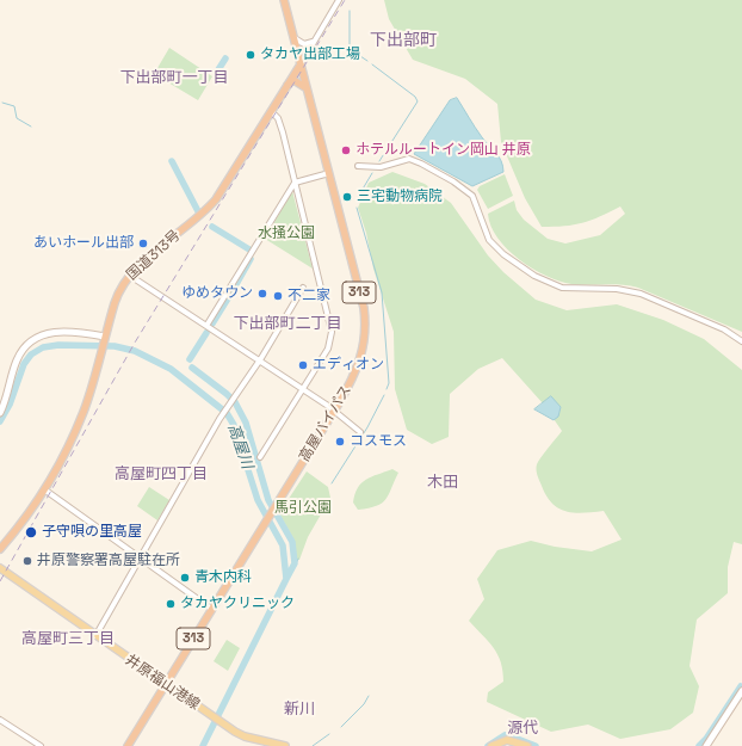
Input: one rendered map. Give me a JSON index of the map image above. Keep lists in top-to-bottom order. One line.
{"streets":{"highway":["国道313号","313","高屋バイパス"],"main road":["井原福山港線"]},"crossings":[["国道313号","313"],["国道313号","高屋バイパス"],["313","高屋バイパス"],["高屋バイパス","井原福山港線"]],"districts":["下出部町","下出部町一丁目","下出部町二丁目","高屋町四丁目","木田","高屋町三丁目","新川","源代"],"water":["高屋川"],"parks":["水掻公園","馬引公園"],"places":["タカヤ出部工場","ホテルルートイン岡山 井原","三宅動物病院","あいホール出部","ゆめタウン","不二家","エディオン","コスモス","子守唄の里高屋","井原警察署高屋駐在所","青木内科","タカヤクリニック"]}
